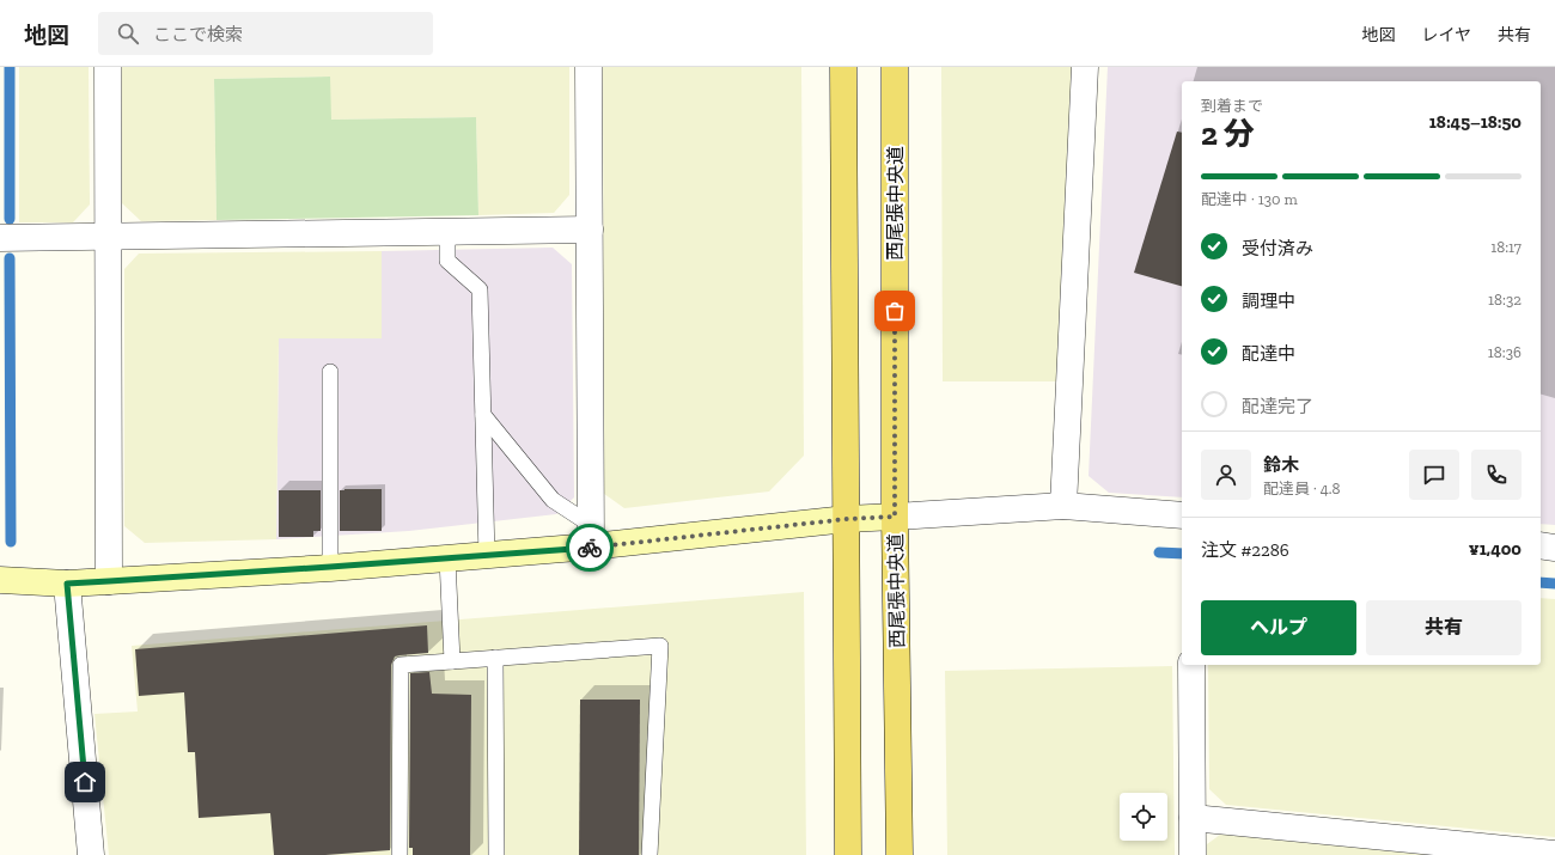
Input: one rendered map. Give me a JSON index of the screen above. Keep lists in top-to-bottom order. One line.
{"streets":{"main road":["西尾張中央道"]},"page":{"header":"地図","search":"ここで検索","nav":["地図","レイヤ","共有"],"heading":["2 分","到着まで","18:45–18:50"],"panel":["鈴木","配達員 · 4.8","注文 #2286","¥1,400"],"bar":"配達中 · 130 m","list":[["受付済み","18:17"],["調理中","18:32"],["配達中","18:36"],"配達完了"],"buttons":["ヘルプ","共有"]}}
